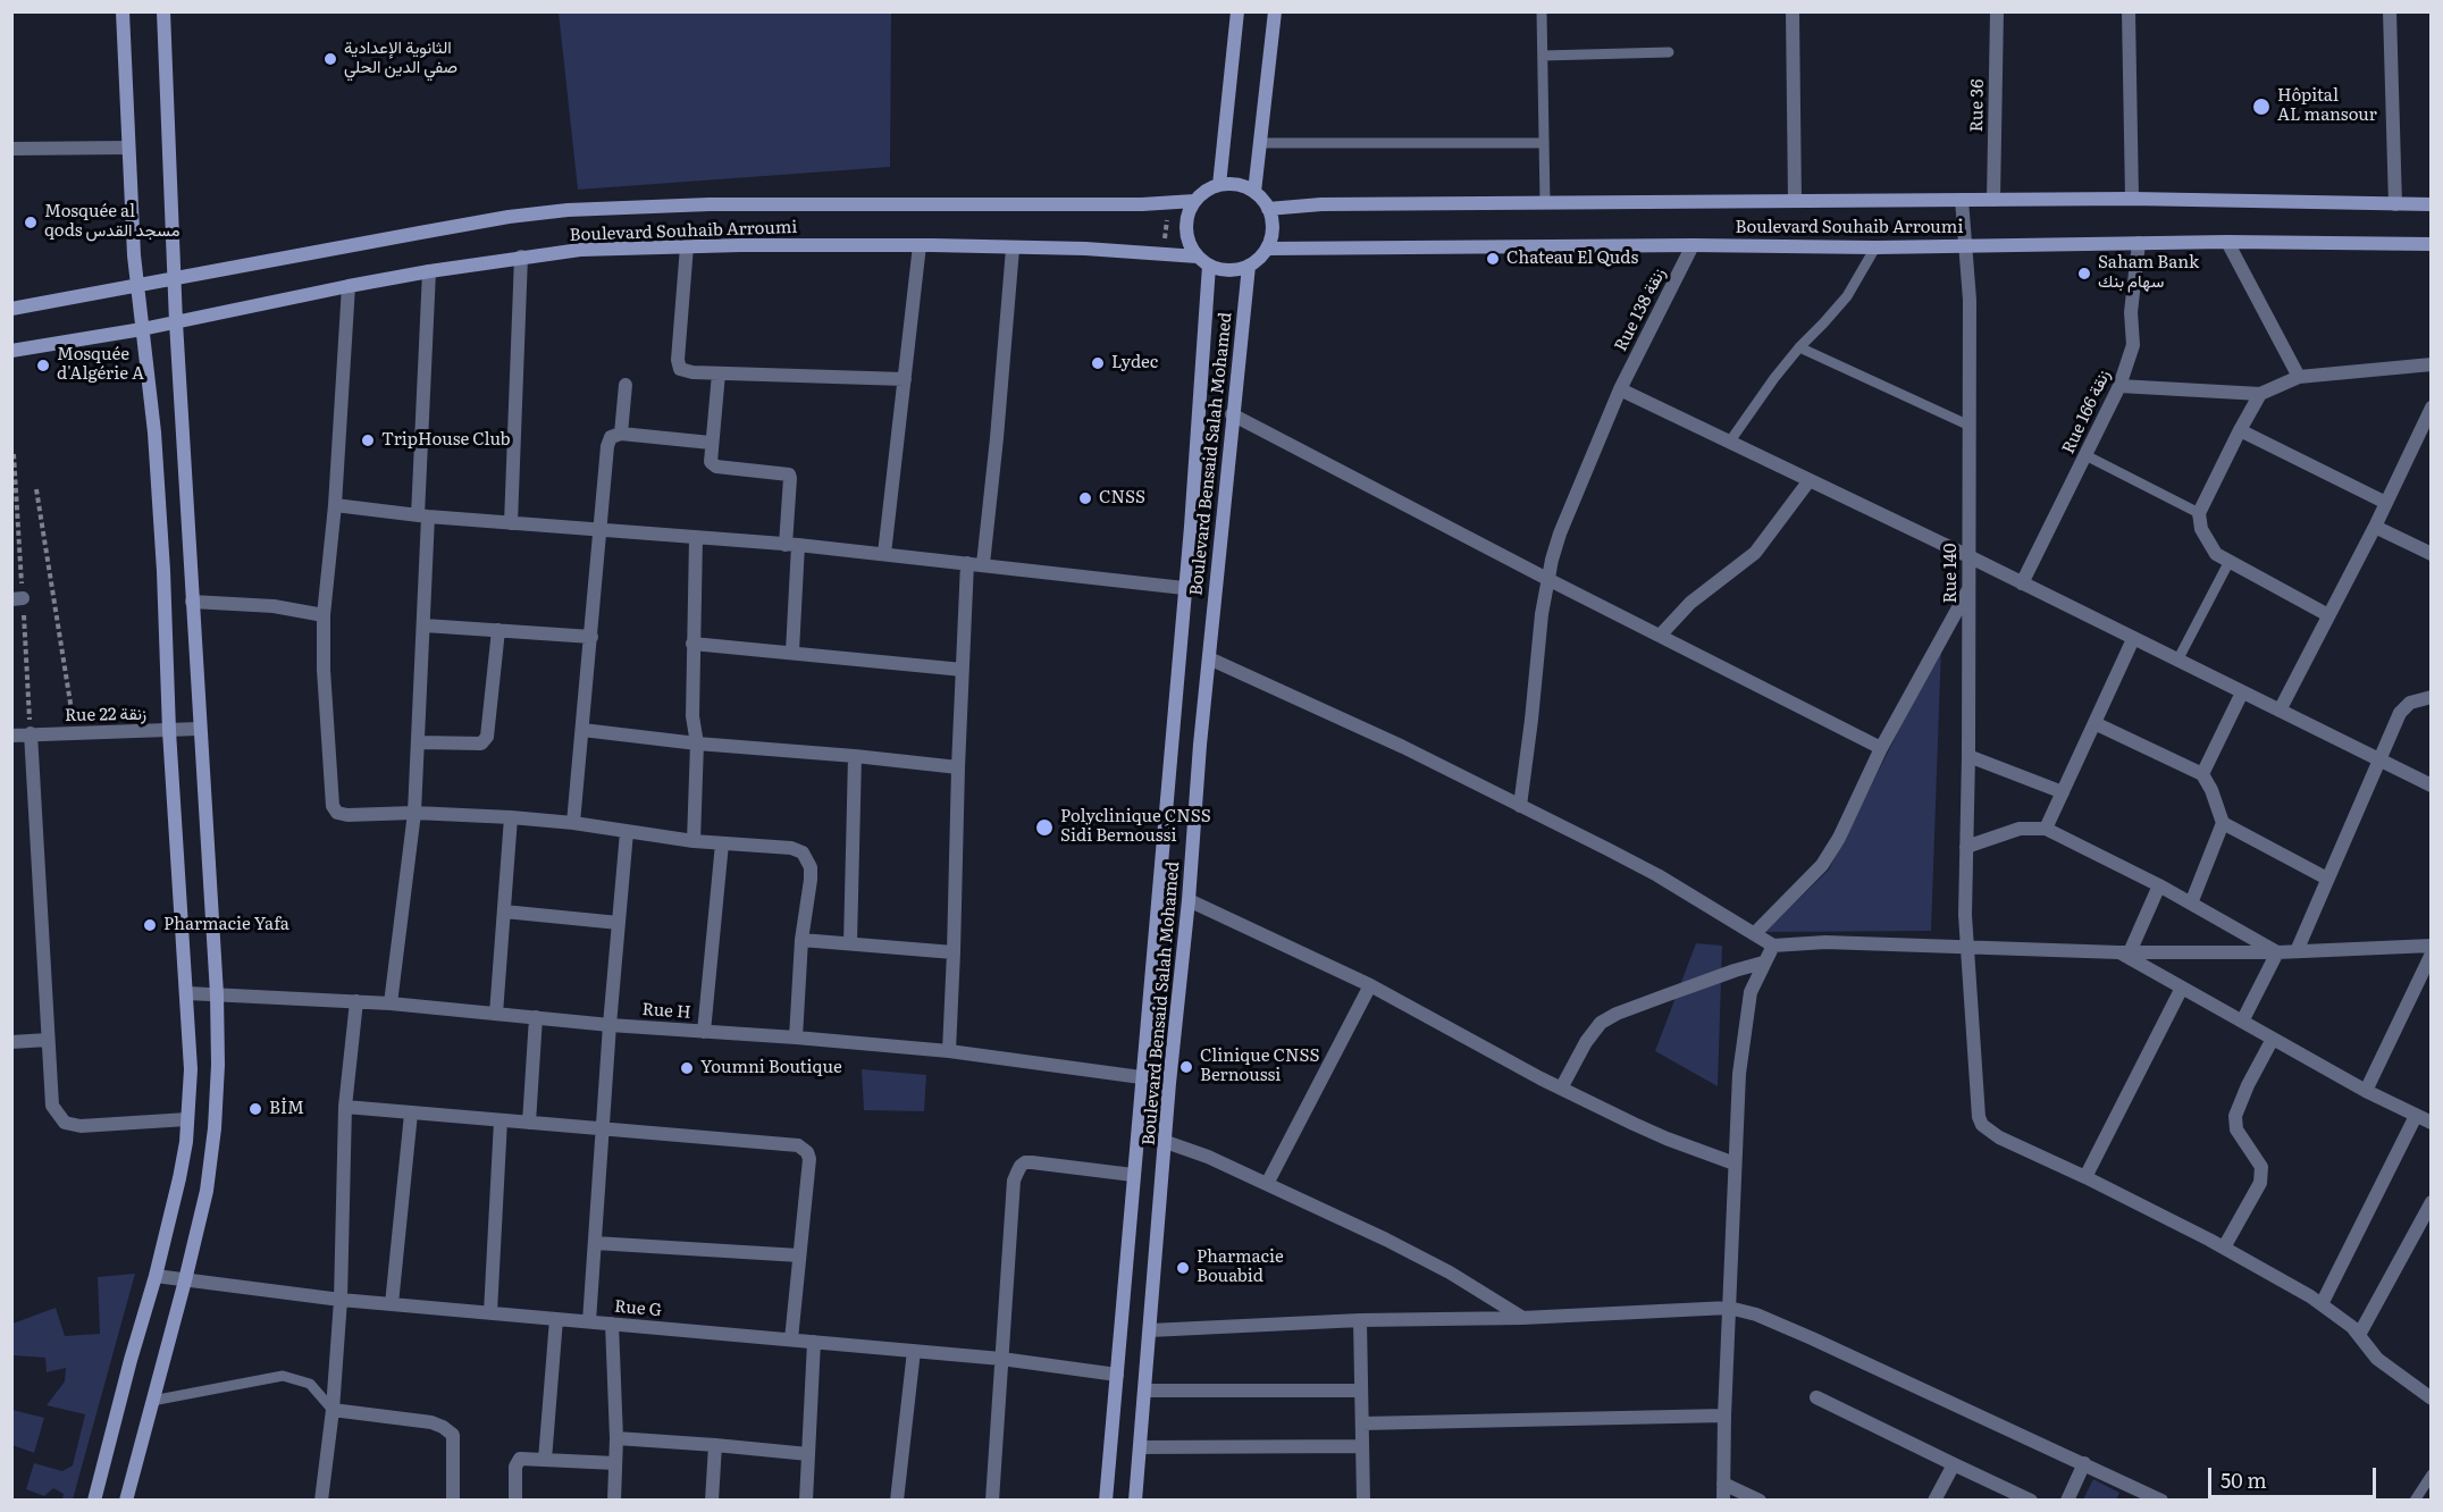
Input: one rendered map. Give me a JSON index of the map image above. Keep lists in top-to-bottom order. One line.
{"streets":{"street":["Rue 36","Boulevard Souhaib Arroumi","Rue 138 زنقة","Rue 166 زنقة","Boulevard Bensaid Salah Mohamed","Rue 140","Rue 22 زنقة","Rue H","Rue G"]},"crossings":[["Rue 36","Boulevard Souhaib Arroumi"],["Boulevard Souhaib Arroumi","Rue 138 زنقة"],["Boulevard Souhaib Arroumi","Rue 166 زنقة"],["Boulevard Souhaib Arroumi","Boulevard Bensaid Salah Mohamed"],["Boulevard Souhaib Arroumi","Rue 140"],["Boulevard Bensaid Salah Mohamed","Rue H"],["Boulevard Bensaid Salah Mohamed","Rue G"]],"places":["الثانوية الإعدادية صفي الدين الحلي","Hôpital AL mansour","Mosquée al qods مسجد القدس","Chateau El Quds","Saham Bank سهام بنك","Lydec","Mosquée d'Algérie A","TripHouse Club","CNSS","Polyclinique ِCNSS Sidi Bernoussi","Pharmacie Yafa","Clinique CNSS Bernoussi","Youmni Boutique","BİM","Pharmacie Bouabid"],"scale_bar":"50 m"}
